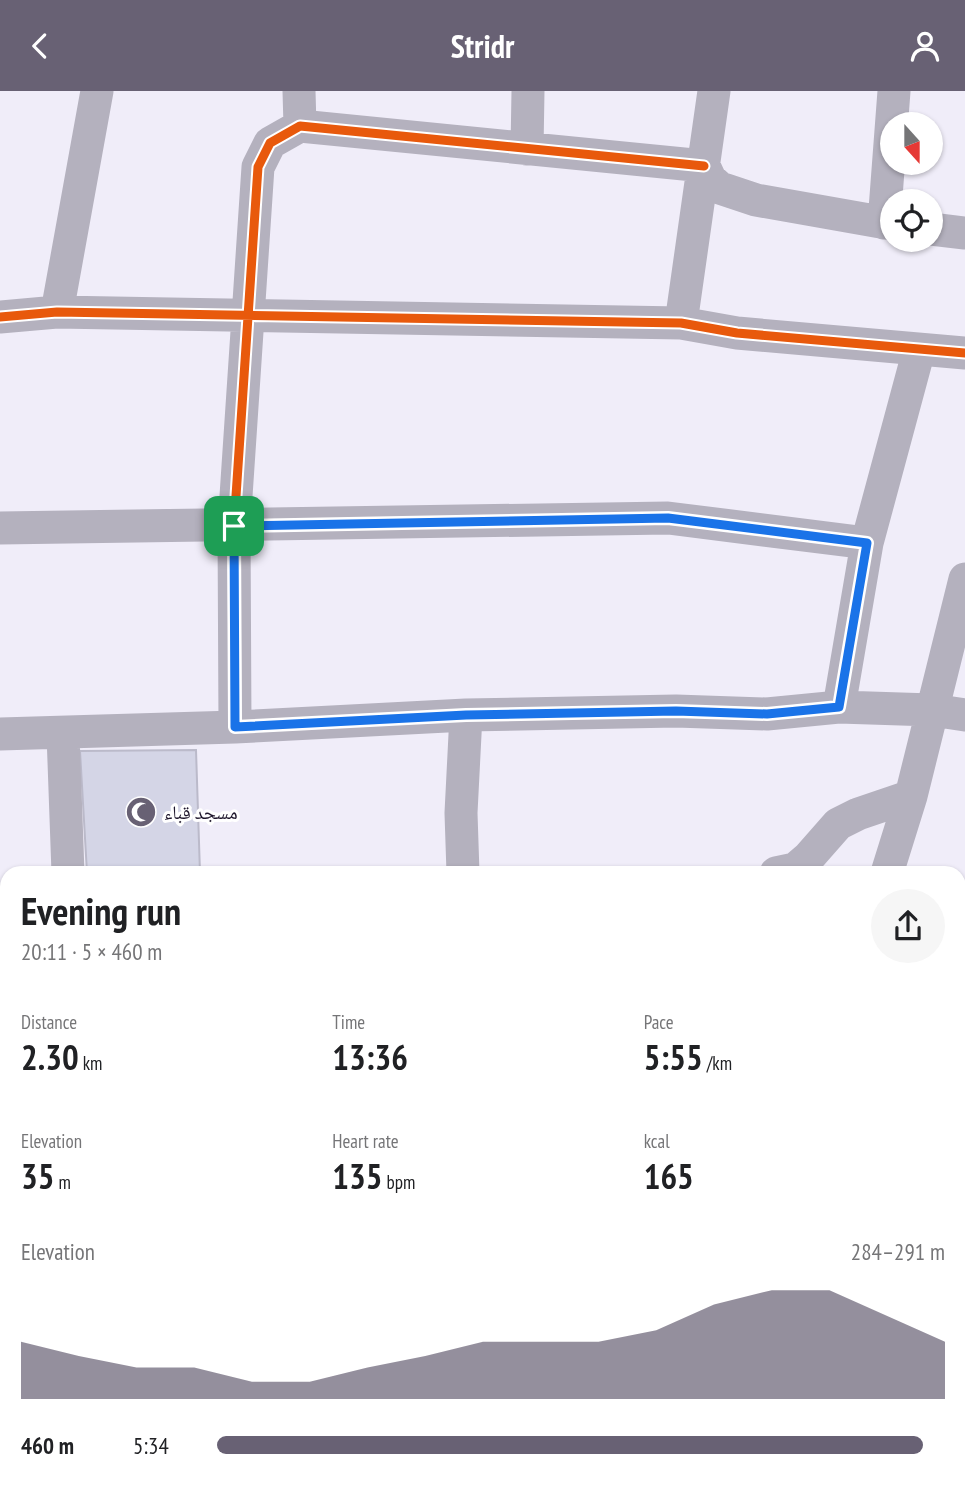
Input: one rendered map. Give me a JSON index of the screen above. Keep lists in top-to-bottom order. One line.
{"places":{"mosque":["مسجد قباء"]},"north":"bottom","page":{"header":"Stridr","heading":["Evening run","20:11 · 5 × 460 m"],"stats":[["Distance","2.30 km"],["Time","13:36"],["Pace","5:55 /km"],["Elevation","35 m"],["Heart rate","135 bpm"],["kcal","165"]],"chart":["Elevation","284–291 m"],"list":[{"name":"460 m","note":"5:34"}]}}
